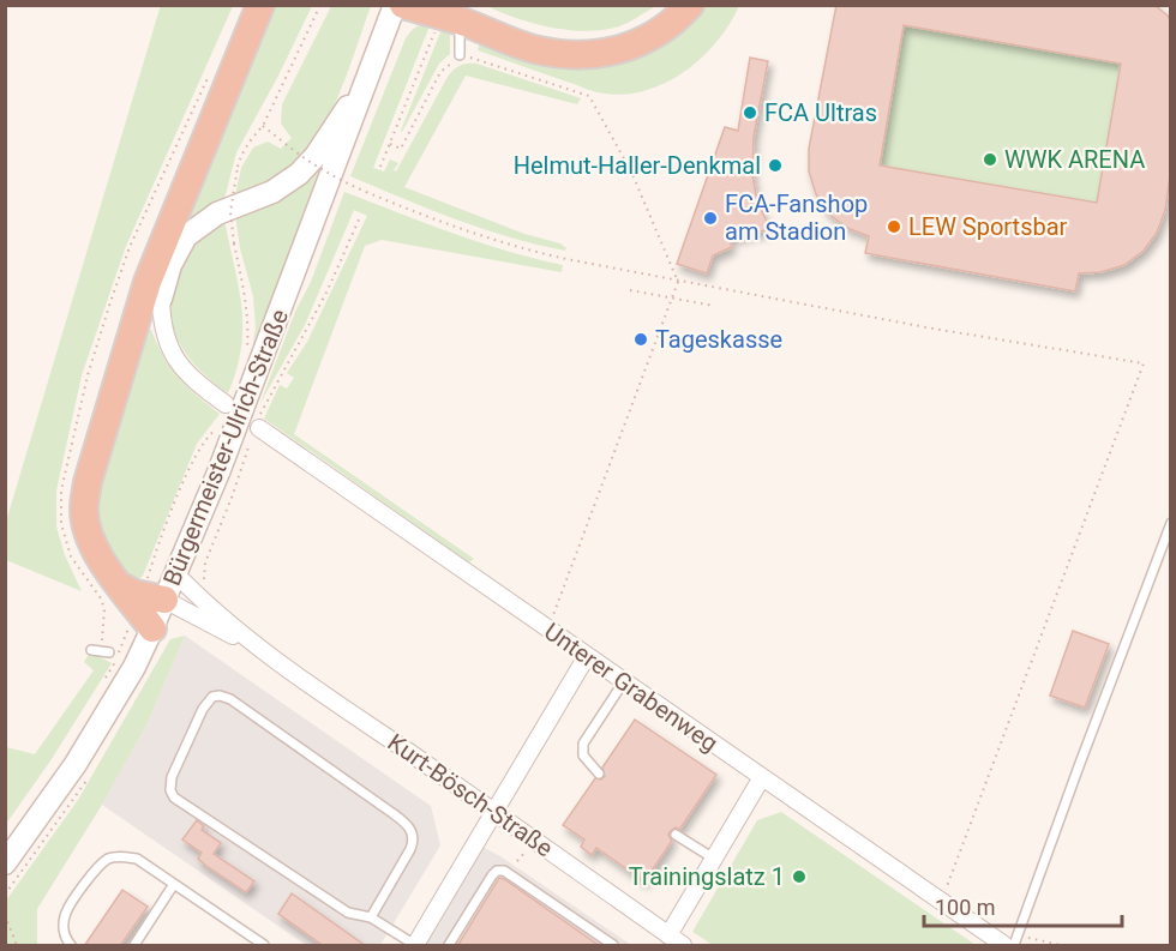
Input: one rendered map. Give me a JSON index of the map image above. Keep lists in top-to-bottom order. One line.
{"streets":{"main road":["Bürgermeister-Ulrich-Straße"],"street":["Unterer Grabenweg","Kurt-Bösch-Straße"]},"crossings":[["Bürgermeister-Ulrich-Straße","Kurt-Bösch-Straße"]],"places":["FCA Ultras","WWK ARENA","Helmut-Haller-Denkmal","FCA-Fanshop am Stadion","LEW Sportsbar","Tageskasse","Trainingslatz 1"],"scale_bar":"100 m"}
